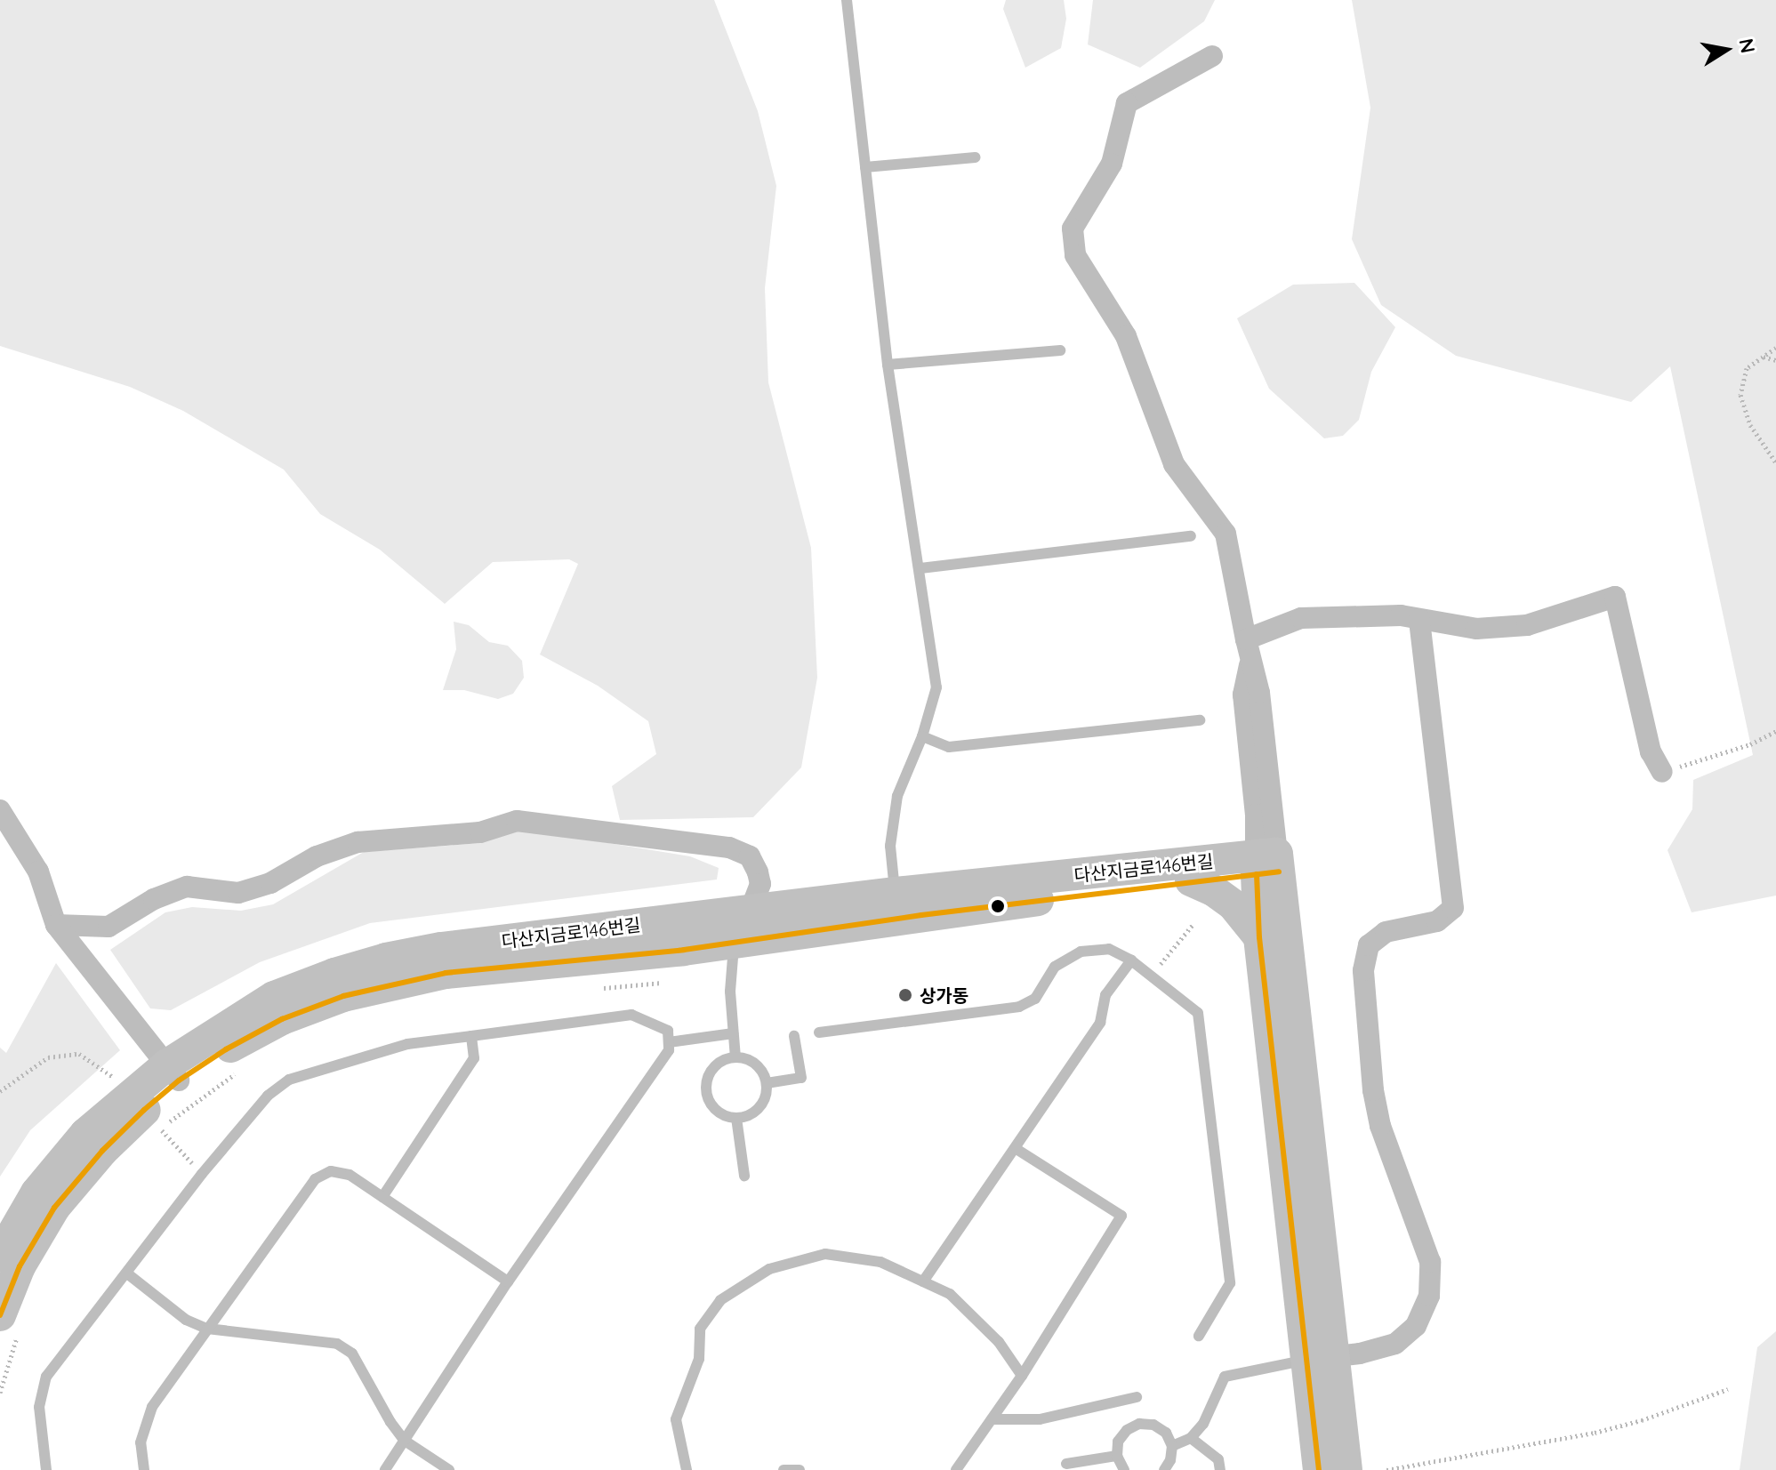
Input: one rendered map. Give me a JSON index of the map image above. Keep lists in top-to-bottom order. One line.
{"streets":{"street":["다산지금로146번길"]},"places":["상가동"],"north":"right"}
